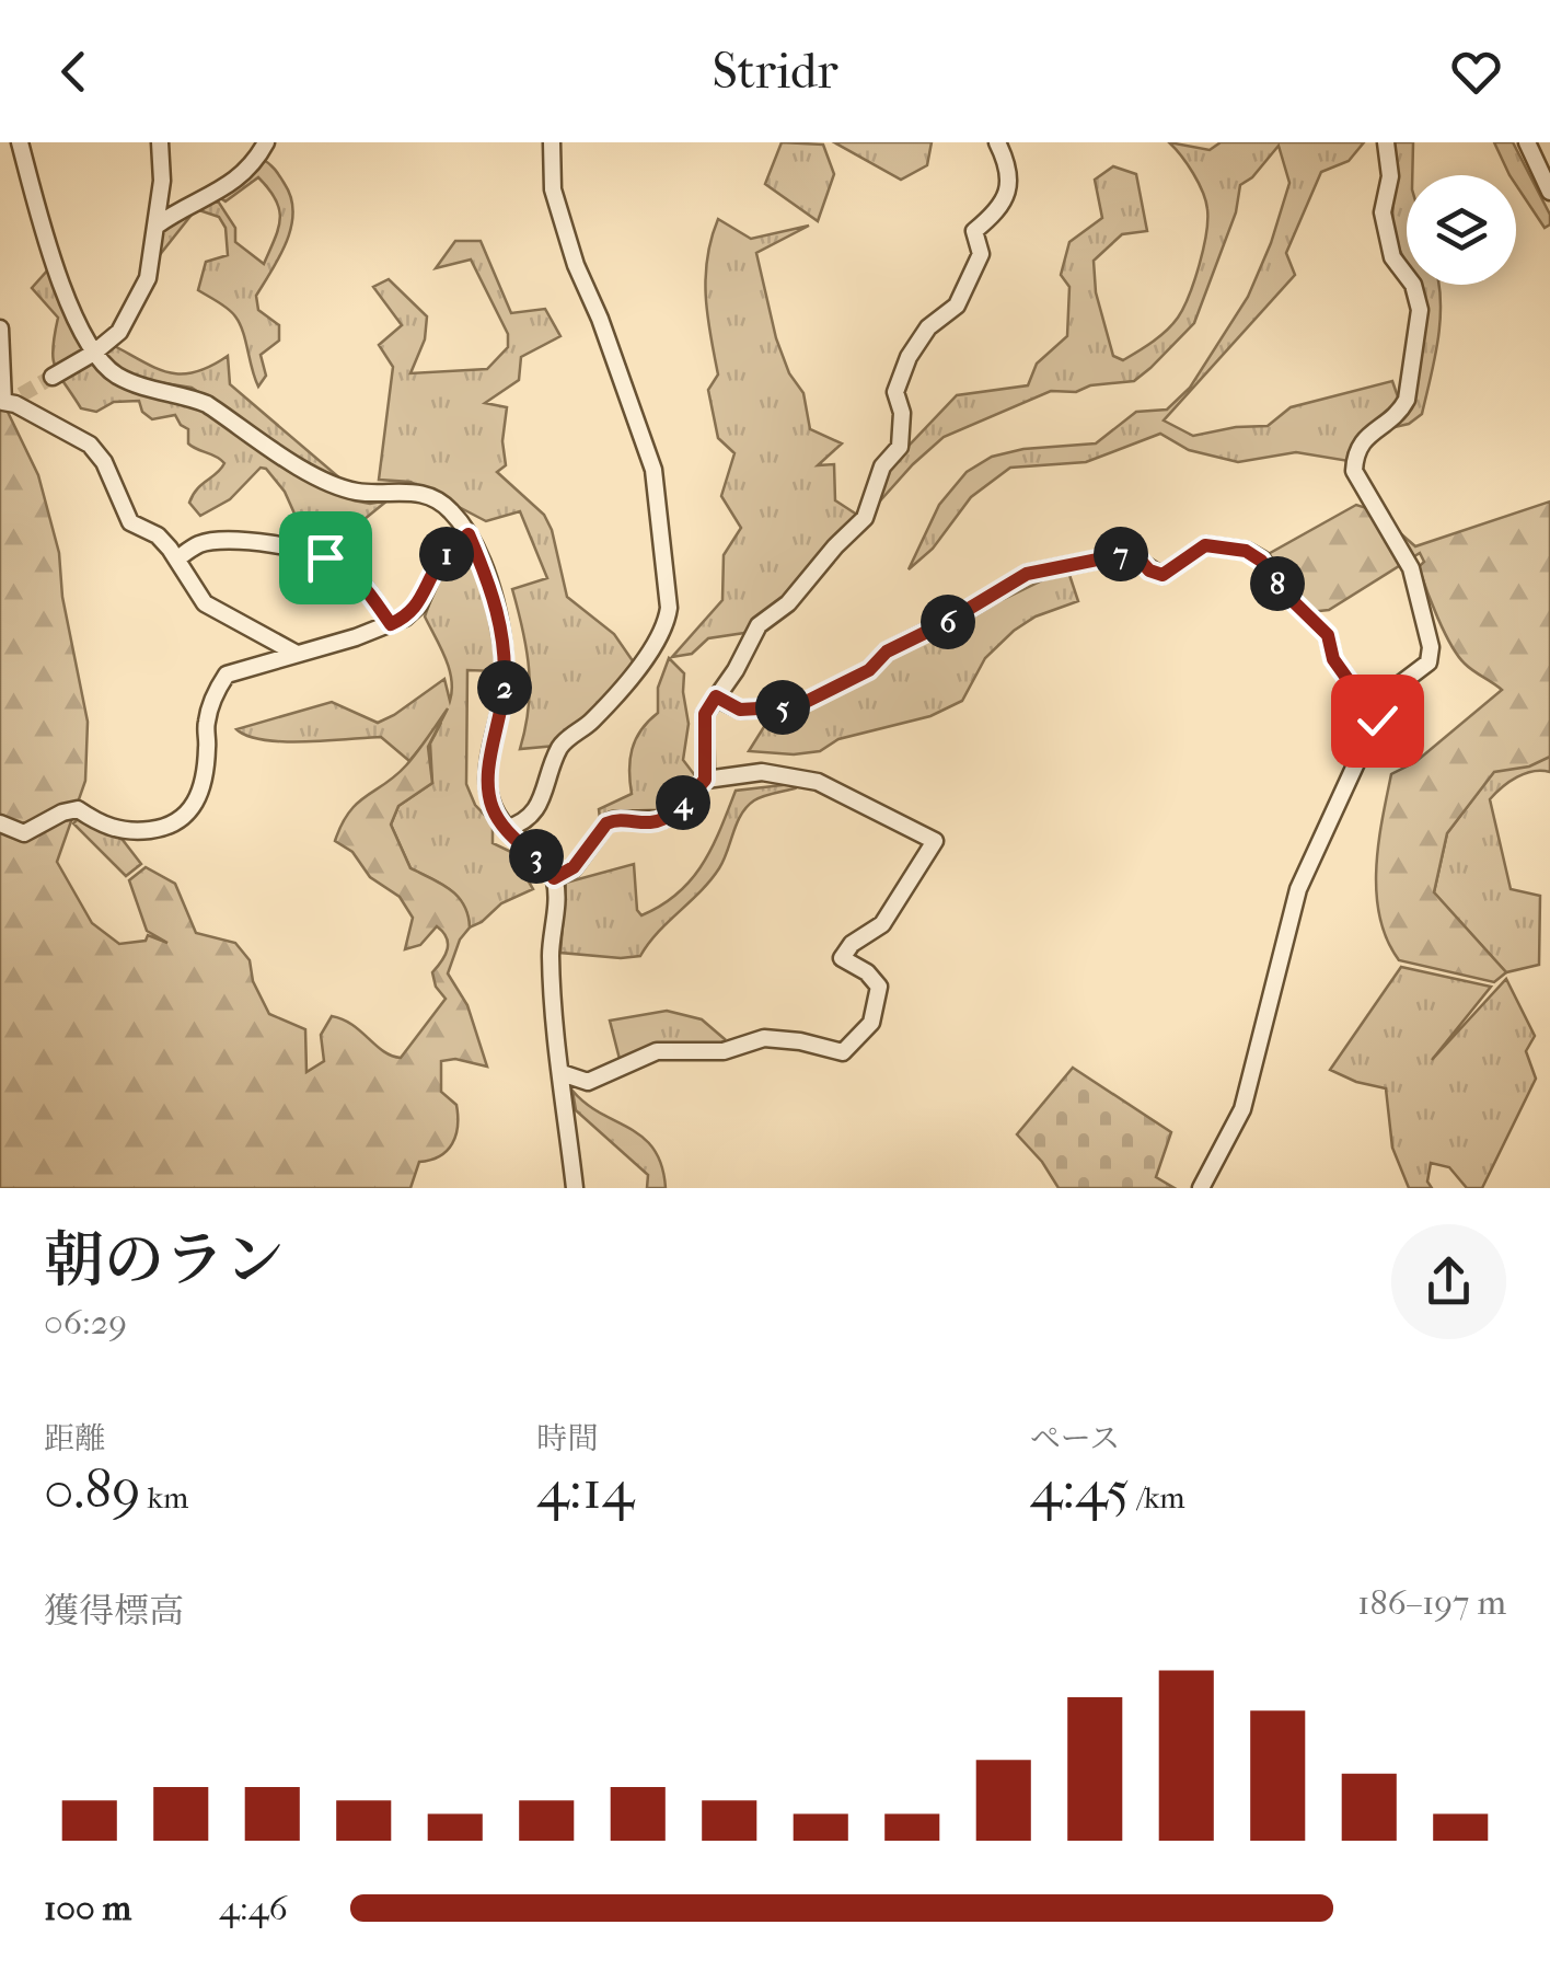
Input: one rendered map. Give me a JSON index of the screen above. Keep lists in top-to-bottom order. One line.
{"page":{"header":"Stridr","pins":["1","7","8","6","2","5","4","3"],"heading":["朝のラン","06:29"],"stats":[["距離","0.89 km"],["時間","4:14"],["ペース","4:45 /km"]],"chart":["獲得標高","186–197 m"],"list":[{"name":"100 m","note":"4:46"}]}}
